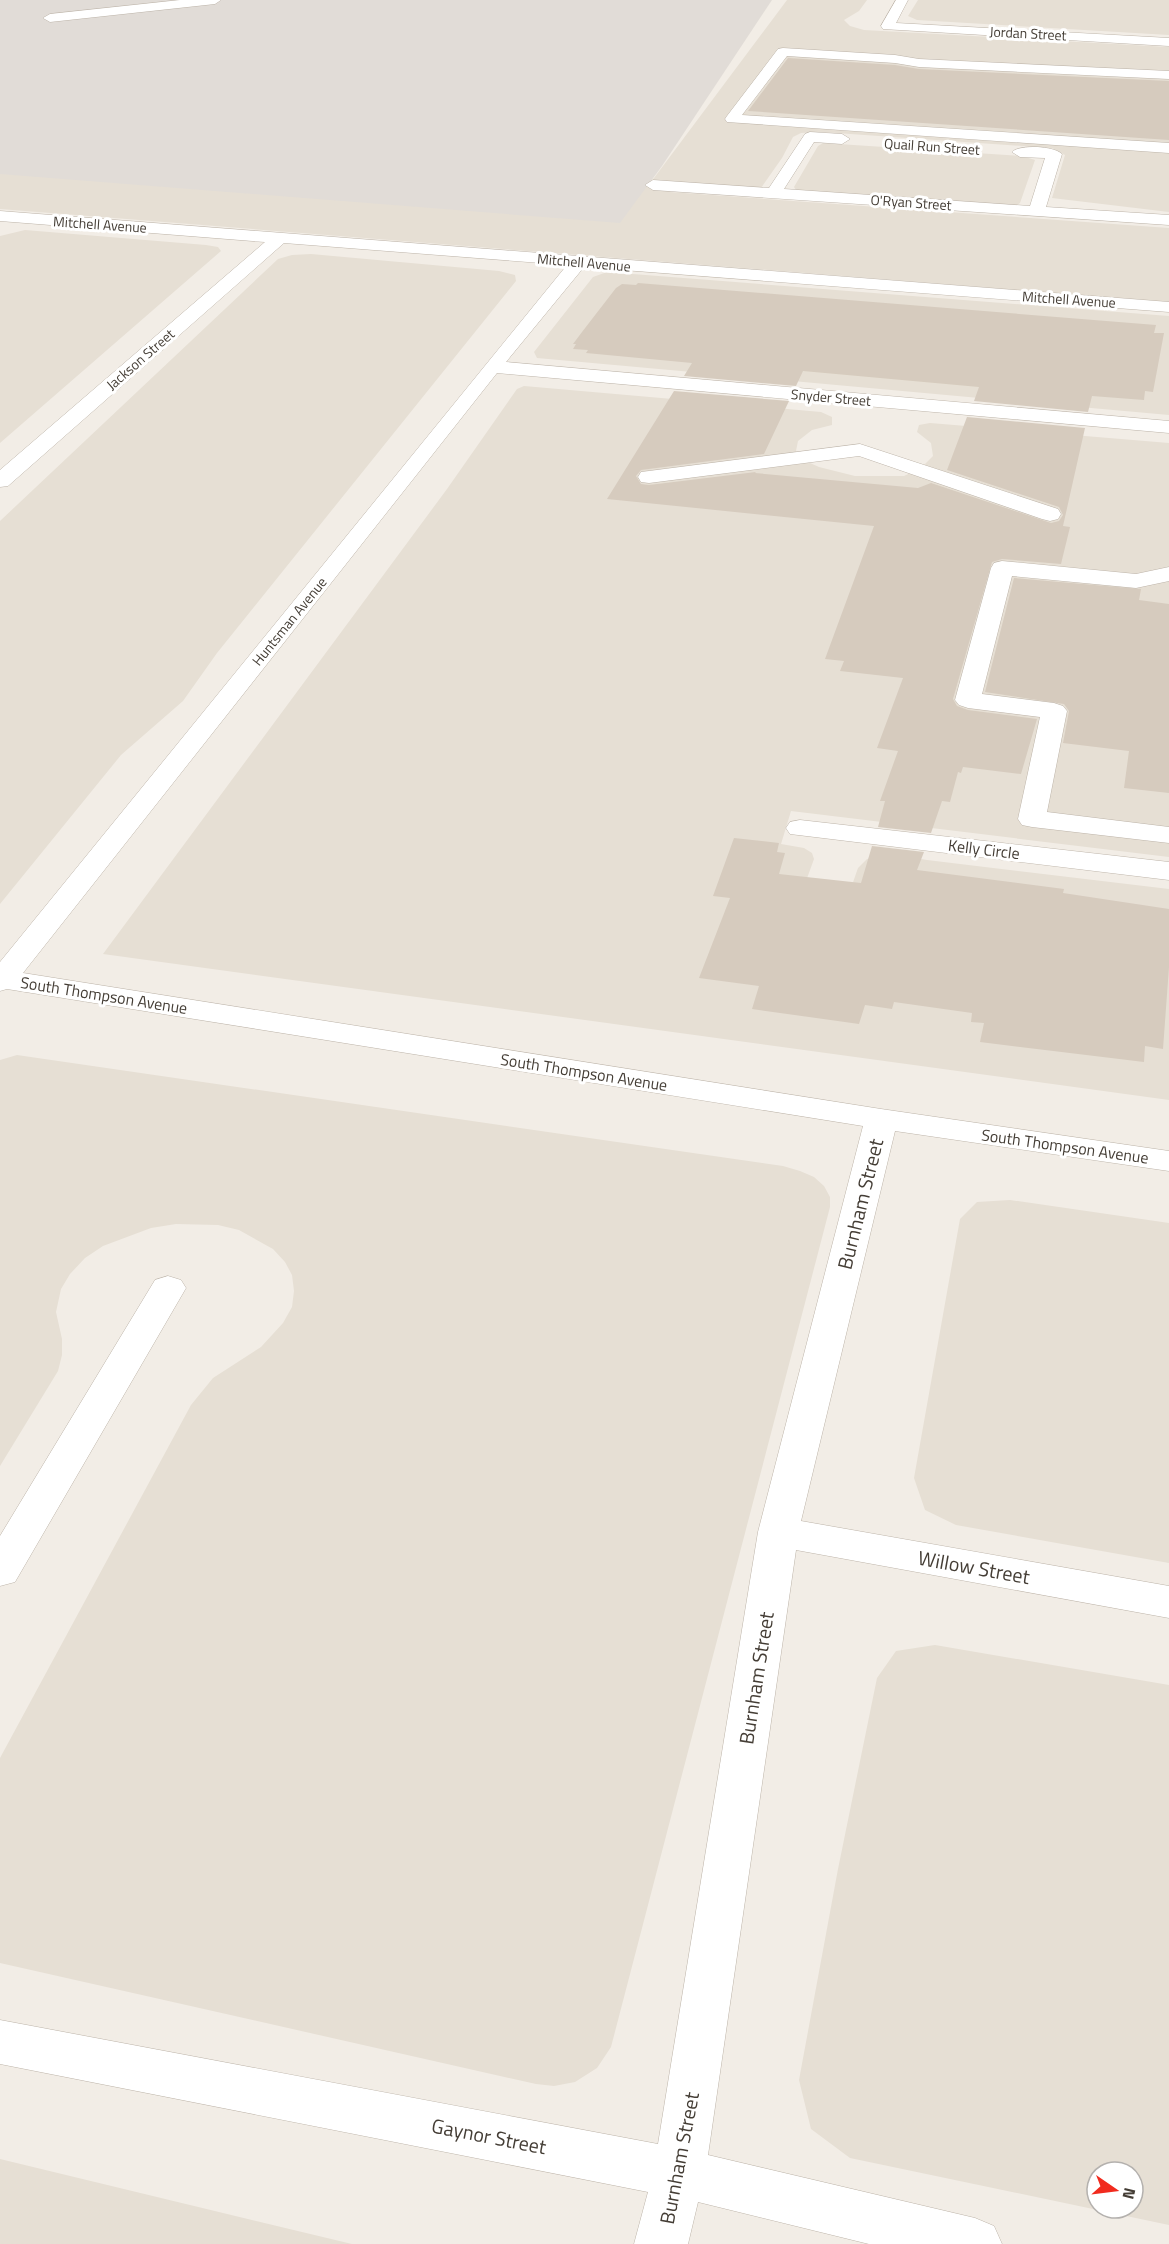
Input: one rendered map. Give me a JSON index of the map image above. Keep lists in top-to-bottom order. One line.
{"streets":{"street":["Jordan Street","Quail Run Street","O'Ryan Street","Mitchell Avenue","Jackson Street","Snyder Street","Huntsman Avenue","Kelly Circle","South Thompson Avenue","Burnham Street","Willow Street","Gaynor Street"]},"crossings":[["Quail Run Street","O'Ryan Street"],["Mitchell Avenue","Jackson Street"],["Mitchell Avenue","Huntsman Avenue"],["Snyder Street","Huntsman Avenue"],["Huntsman Avenue","South Thompson Avenue"],["South Thompson Avenue","Burnham Street"],["Burnham Street","Willow Street"],["Burnham Street","Gaynor Street"]],"north":"right"}
